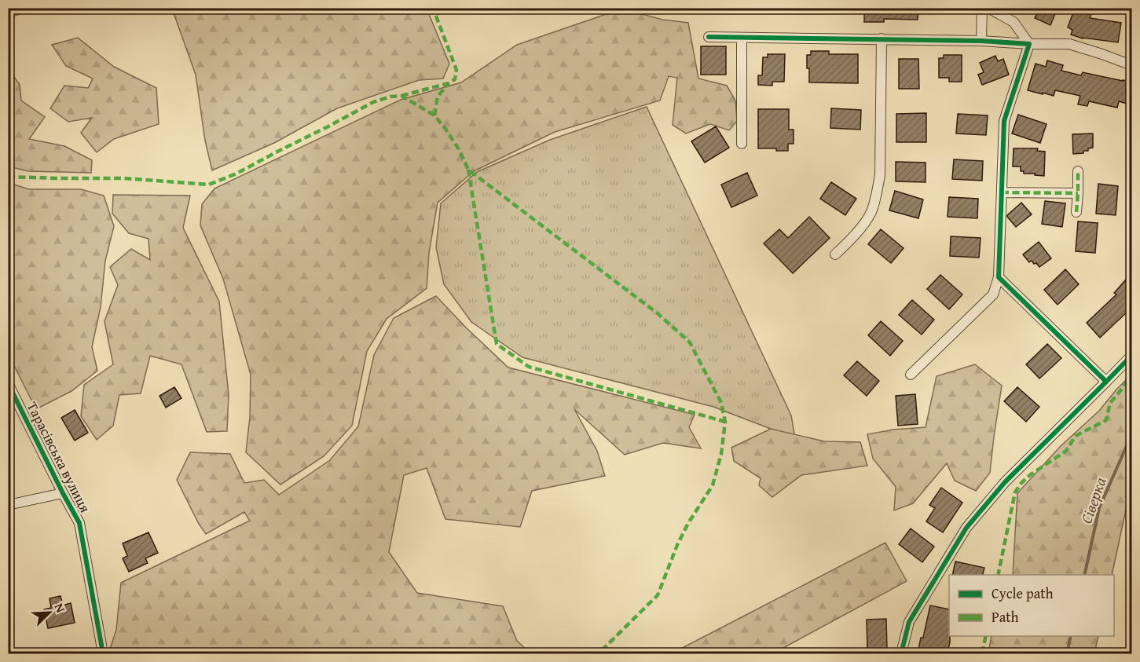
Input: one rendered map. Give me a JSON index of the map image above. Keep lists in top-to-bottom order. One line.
{"streets":{"street":["Тарасівська вулиця"]},"water":["Сіверка"],"legend":["Cycle path","Path"],"north":"top right"}
